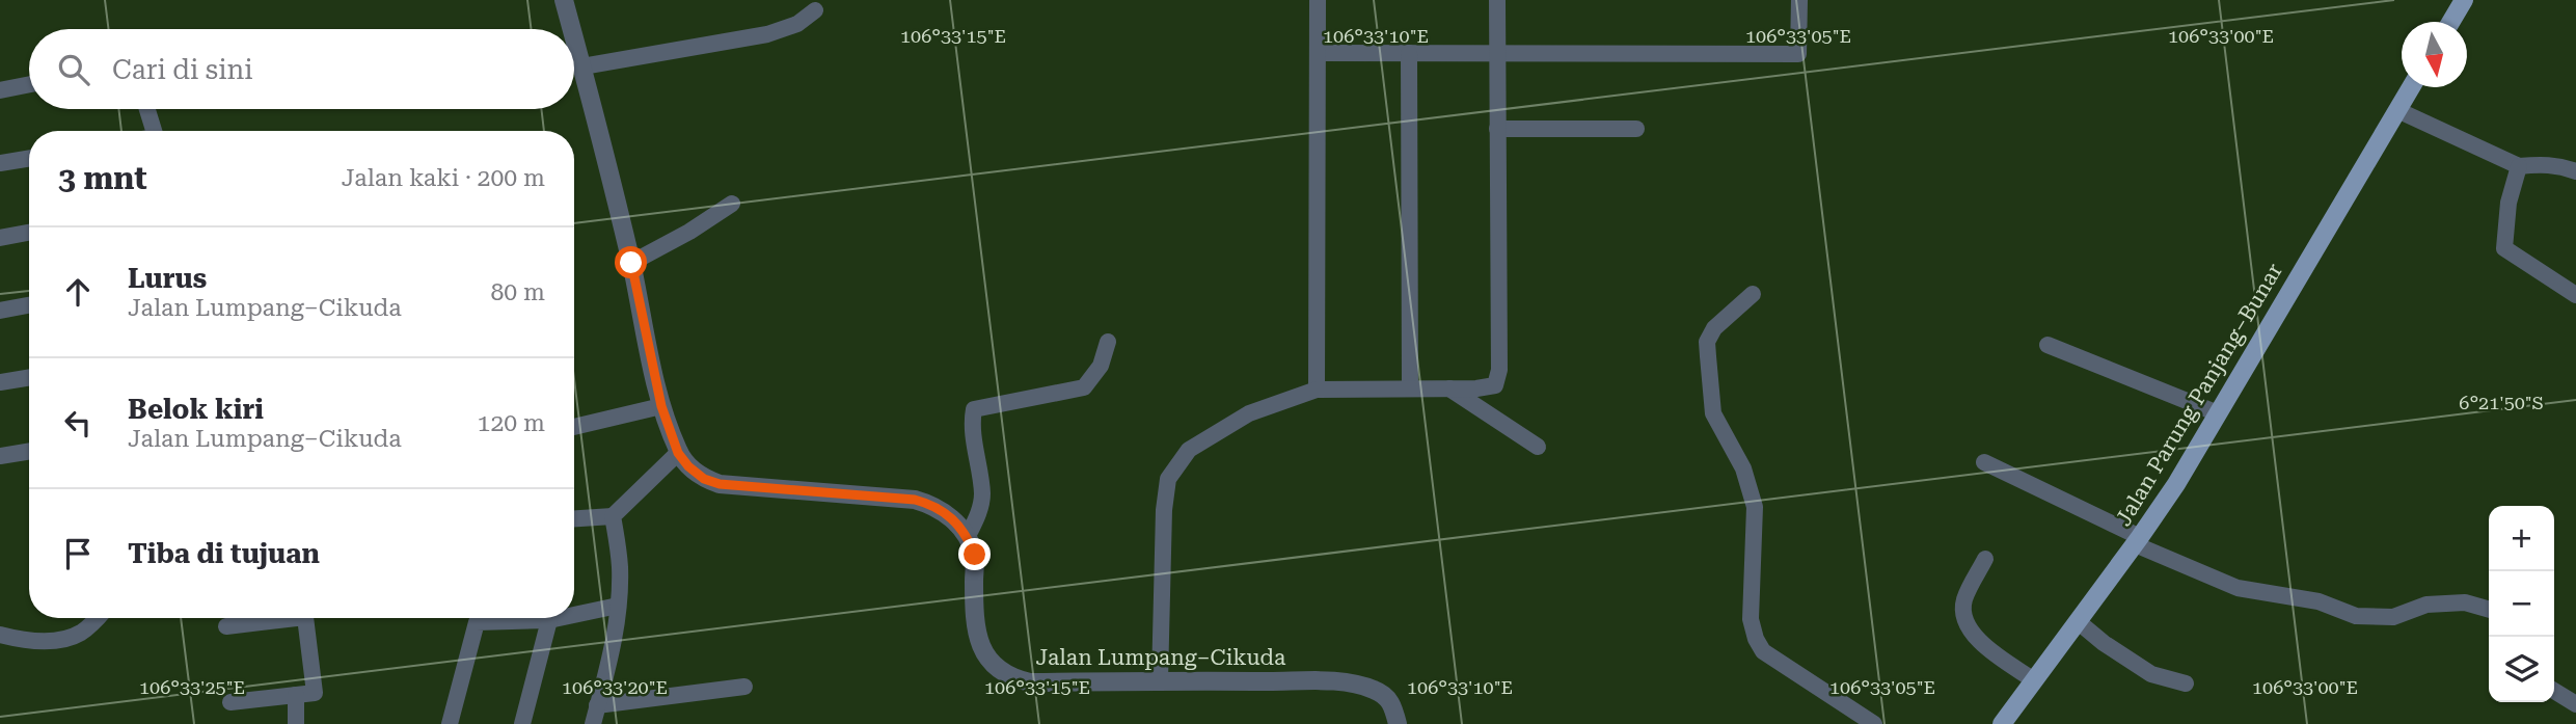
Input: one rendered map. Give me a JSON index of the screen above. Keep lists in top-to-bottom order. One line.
{"streets":{"main road":["Jalan Parung Panjang–Bunar"],"street":["Jalan Lumpang–Cikuda"]},"north":"bottom","page":{"search":"Cari di sini","heading":["3 mnt","Jalan kaki · 200 m"],"list":[["Lurus","Jalan Lumpang–Cikuda","80 m"],["Belok kiri","Jalan Lumpang–Cikuda","120 m"],"Tiba di tujuan"],"map_buttons":["+","−"]},"coordinates":["106°33'15\"E","106°33'10\"E","106°33'05\"E","106°33'00\"E","6°21'50\"S","106°33'25\"E","106°33'20\"E"]}
